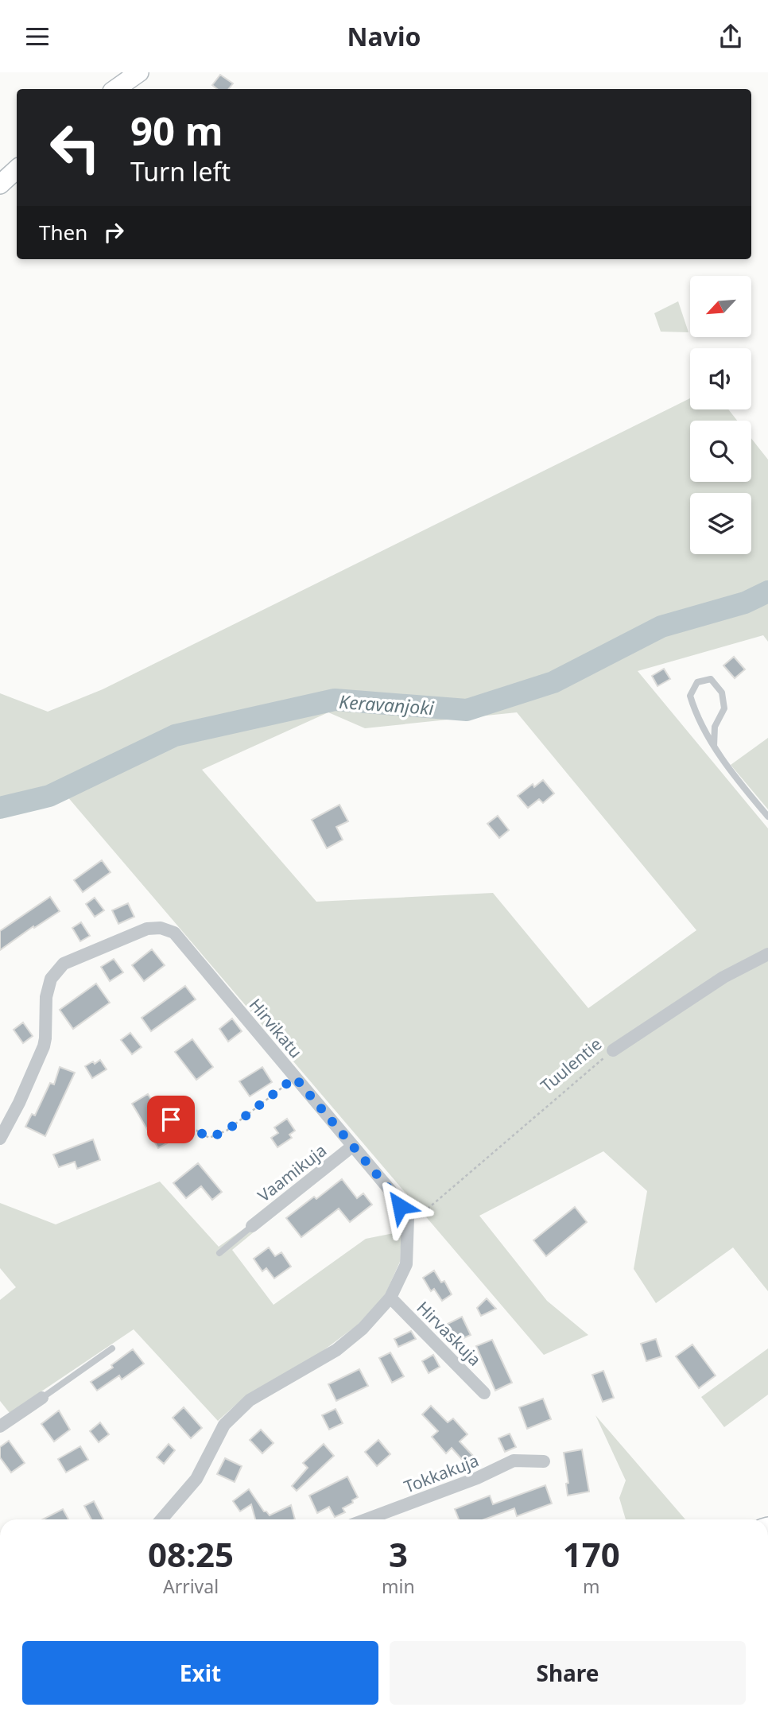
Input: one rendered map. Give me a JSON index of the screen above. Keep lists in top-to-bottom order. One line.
{"streets":{"street":["Hirvikatu","Tuulentie","Vaamikuja","Hirvaskuja","Tokkakuja"]},"crossings":[["Hirvikatu","Tuulentie"],["Hirvikatu","Vaamikuja"]],"water":["Keravanjoki"],"north":"bottom left","page":{"header":"Navio","turn":["90 m","Turn left"],"then":"Then","eta":["08:25","Arrival","3","min","170","m"],"buttons":["Exit","Share"]}}
